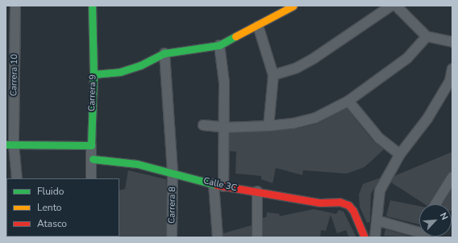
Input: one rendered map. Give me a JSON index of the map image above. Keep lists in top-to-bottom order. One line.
{"streets":{"street":["Carrera 10","Carrera 9","Calle 3C","Carrera 8"]},"crossings":[["Carrera 9","Calle 3C"],["Calle 3C","Carrera 8"]],"legend":["Fluido","Lento","Atasco"],"north":"top right"}
